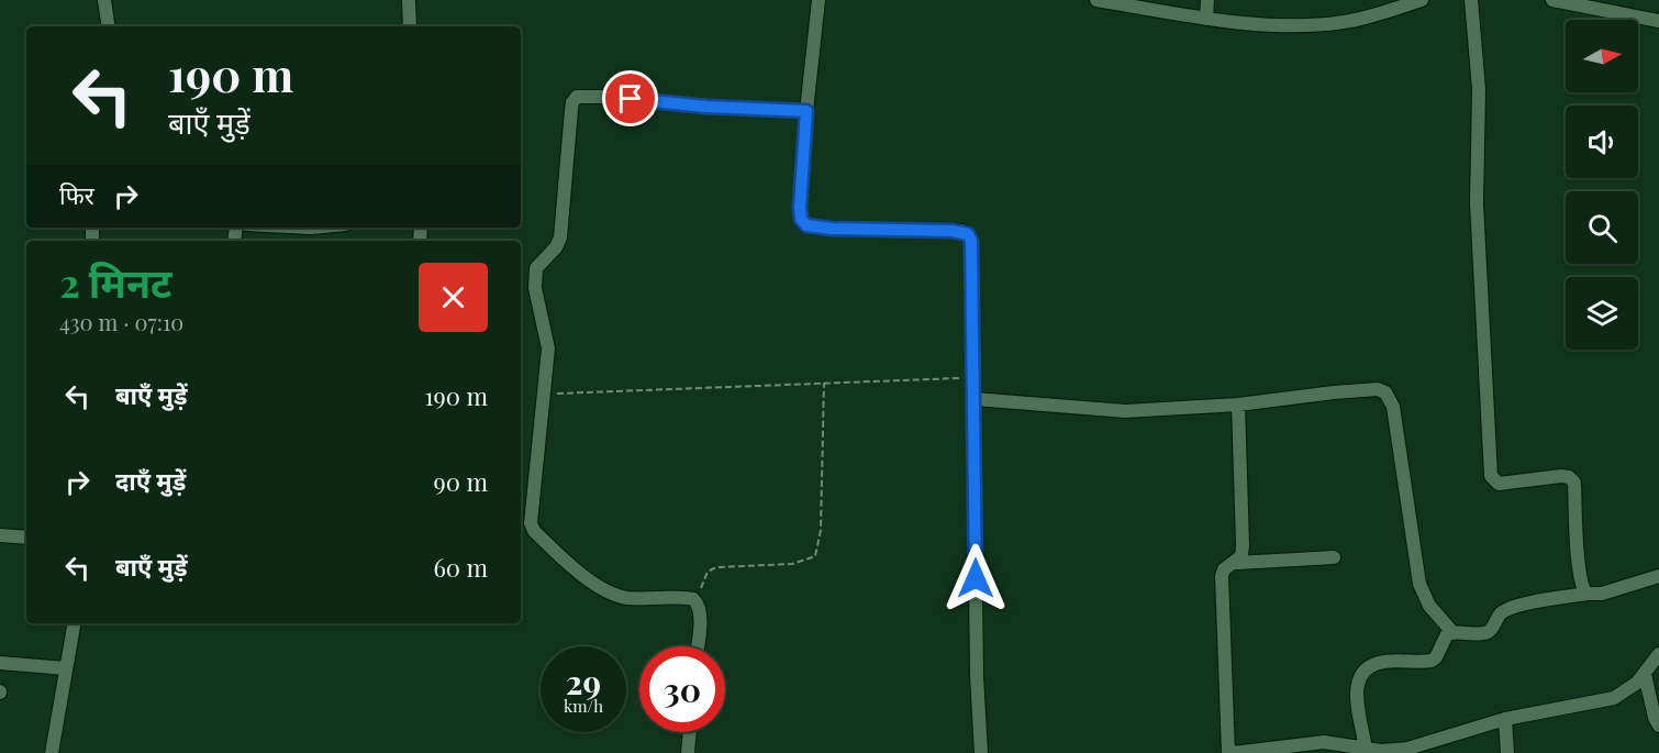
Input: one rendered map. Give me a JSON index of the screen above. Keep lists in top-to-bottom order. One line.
{"north":"right","page":{"turn":["190 m","बाएँ मुड़ें"],"then":"फिर","heading":["2 मिनट","430 m · 07:10"],"list":[{"name":"बाएँ मुड़ें","value":"190 m"},{"name":"दाएँ मुड़ें","value":"90 m"},{"name":"बाएँ मुड़ें","value":"60 m"}],"speed":"29 km/h","limit":"30"}}
